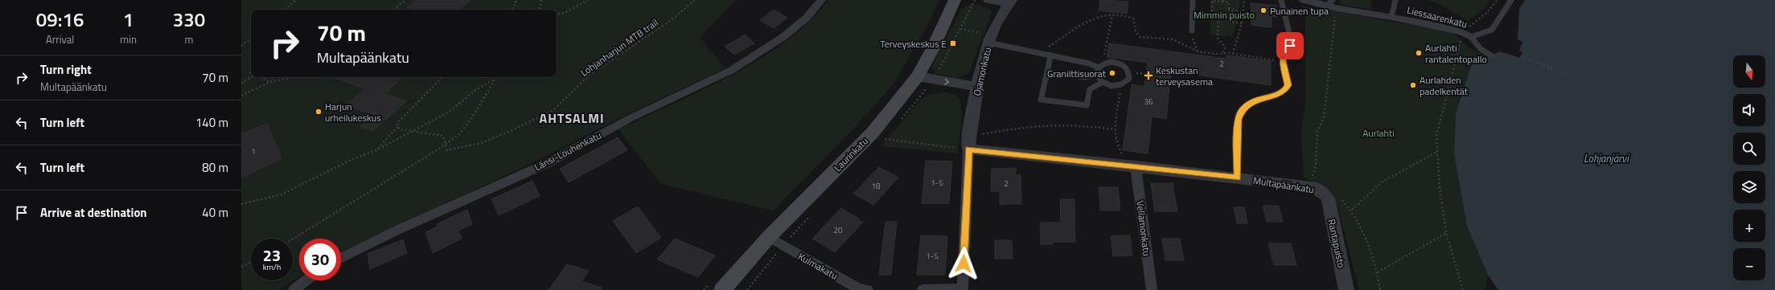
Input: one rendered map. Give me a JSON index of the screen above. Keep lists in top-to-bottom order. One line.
{"streets":{"main road":["Laurinkatu"],"street":["Liessaarenkatu","Ojamonkatu","Länsi-Louhenkatu","Multapäänkatu","Vellamonkatu","Rantapuisto","Kulmakatu"],"path":["Lohjanharjun MTB trail"]},"crossings":[["Ojamonkatu","Multapäänkatu"],["Laurinkatu","Kulmakatu"],["Multapäänkatu","Vellamonkatu"],["Multapäänkatu","Rantapuisto"]],"districts":["AHTSALMI"],"water":["Lohjanjärvi"],"parks":["Mimmin puisto","Aurlahti"],"places":{"other":["Punainen tupa","Aurlahti rantalentopallo","Graniittisuorat","Aurlahden padelkentät","Harjun urheilukeskus"],"transit":["Terveyskeskus E"],"health":["Keskustan terveysasema"]},"house_numbers":["2","36","1","1-5","2","18","20","1-5"],"north":"bottom","page":{"eta":["09:16","Arrival","1","min","330","m"],"turn":["70 m","Multapäänkatu"],"list":[{"name":"Turn right","note":"Multapäänkatu","value":"70 m"},{"name":"Turn left","value":"140 m"},{"name":"Turn left","value":"80 m"},{"name":"Arrive at destination","value":"40 m"}],"map_buttons":["+","−"],"speed":"23 km/h","limit":"30"}}
